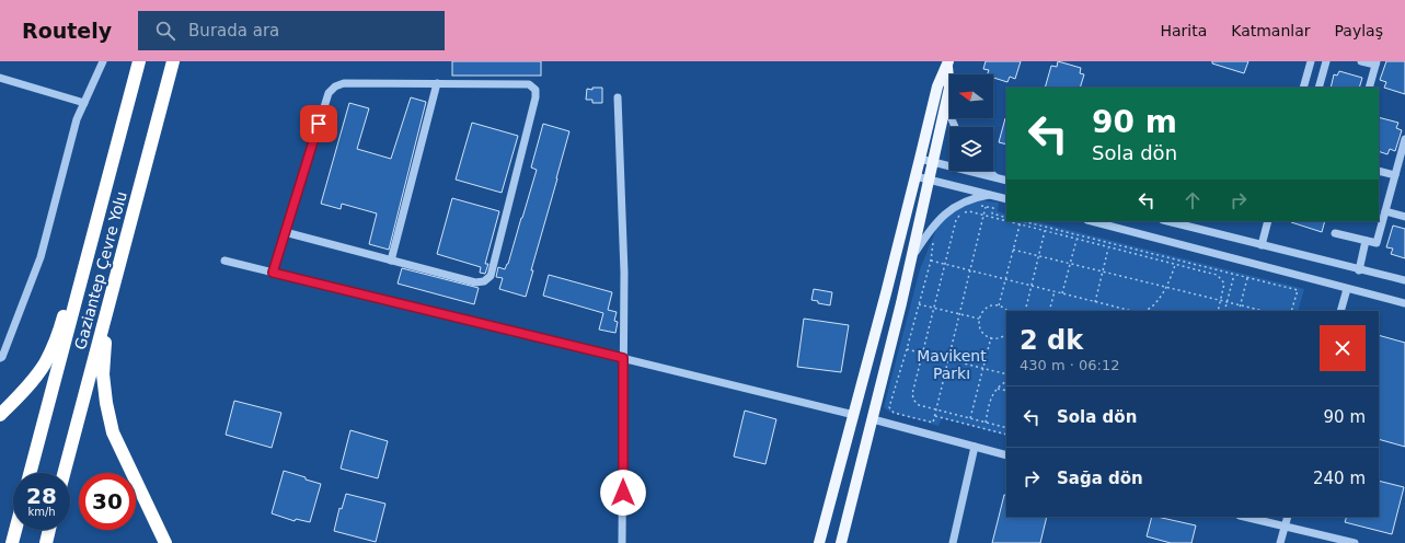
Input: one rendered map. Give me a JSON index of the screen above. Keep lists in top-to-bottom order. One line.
{"streets":{"highway":["Gaziantep Çevre Yolu"]},"parks":["Mavikent Parkı"],"north":"left","page":{"header":"Routely","search":"Burada ara","nav":["Harita","Katmanlar","Paylaş"],"turn":["90 m","Sola dön"],"heading":["2 dk","430 m · 06:12"],"list":[{"name":"Sola dön","value":"90 m"},{"name":"Sağa dön","value":"240 m"}],"speed":"28 km/h","limit":"30"}}
